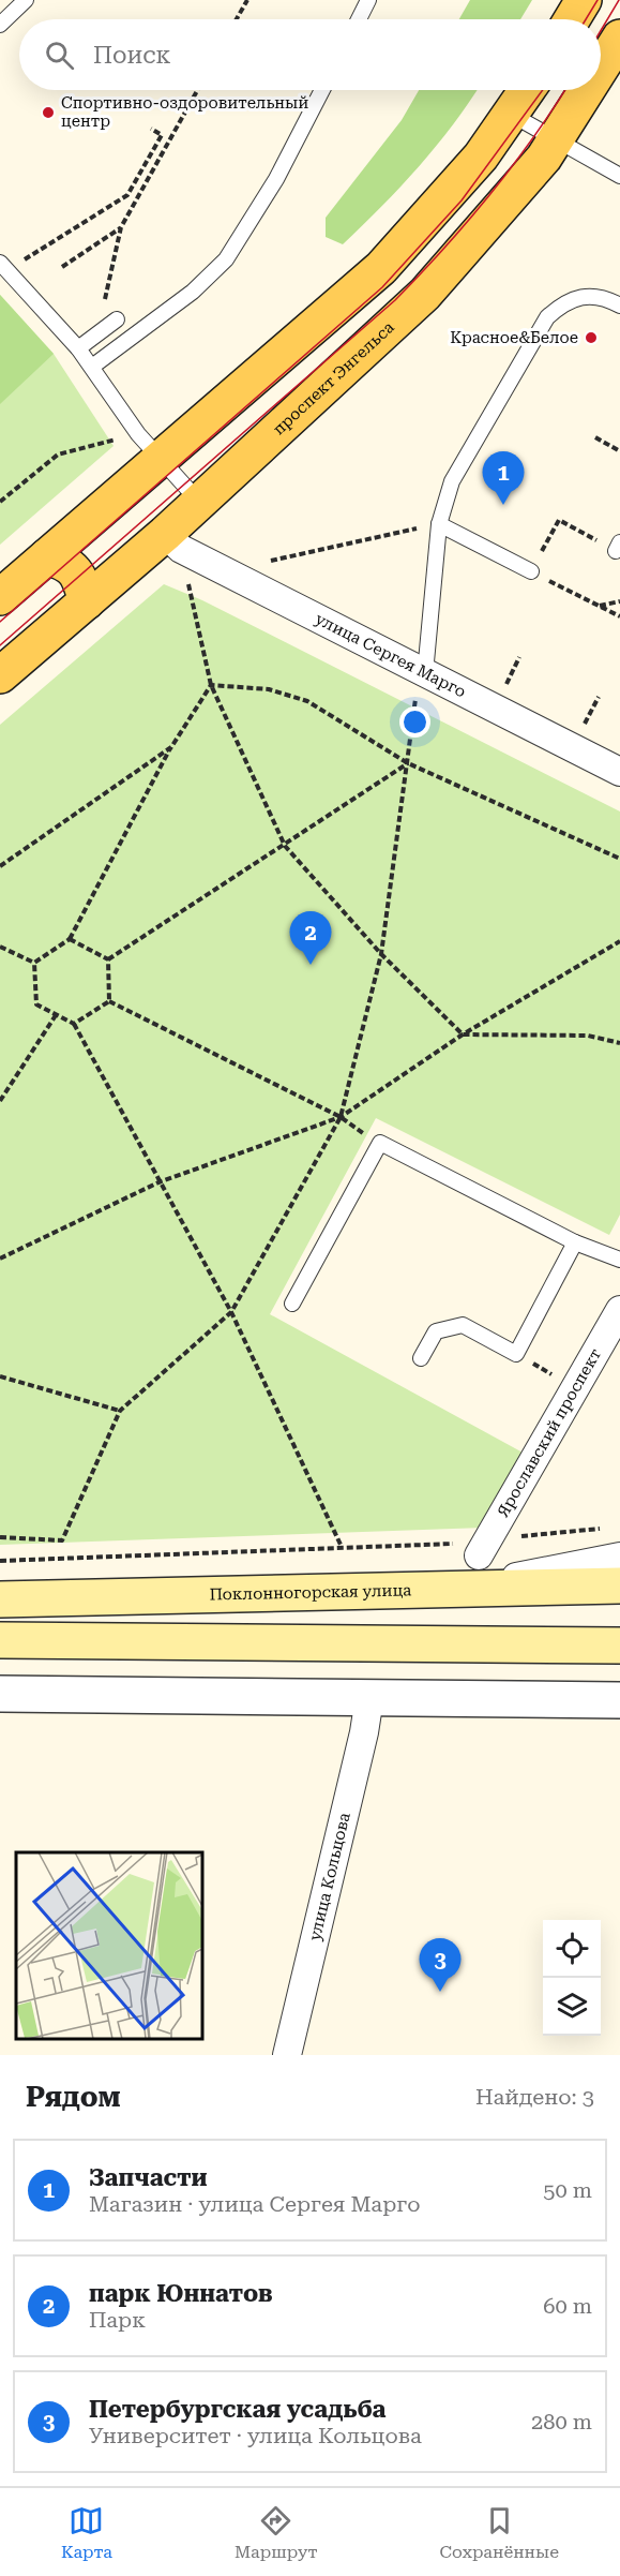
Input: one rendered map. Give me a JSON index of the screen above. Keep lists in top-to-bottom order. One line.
{"streets":{"main road":["проспект Энгельса","Поклонногорская улица"],"street":["улица Сергея Марго","Ярославский проспект","улица Кольцова"]},"crossings":[["проспект Энгельса","улица Сергея Марго"]],"places":["Спортивно-оздоровительный центр","Красное&Белое"],"page":{"search":"Поиск","pins":["1","2","3"],"heading":["Рядом","Найдено: 3"],"list":[{"mark":"1","name":"Запчасти","note":"Магазин · улица Сергея Марго","value":"50 m"},{"mark":"2","name":"парк Юннатов","note":"Парк","value":"60 m"},{"mark":"3","name":"Петербургская усадьба","note":"Университет · улица Кольцова","value":"280 m"}],"nav":["Карта","Маршрут","Сохранённые"]}}
